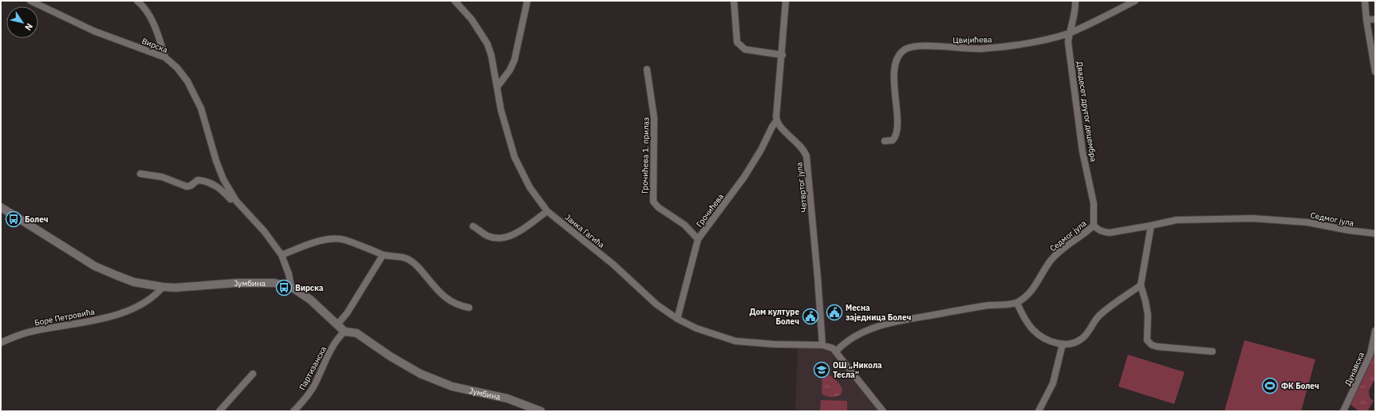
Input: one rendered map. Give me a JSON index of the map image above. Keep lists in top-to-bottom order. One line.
{"streets":{"street":["Цвијићева","Вирска","Двадесет другог децембра","Грочићева 1. прилаз","Четвртог јула","Грочићева","Седмог јула","Јанка Гагића","Јумбина","Боре Петровића","Партизанска","Дунавска"]},"crossings":[["Цвијићева","Двадесет другог децембра"],["Вирска","Јумбина"],["Двадесет другог децембра","Седмог јула"],["Грочићева 1. прилаз","Грочићева"],["Четвртог јула","Грочићева"],["Четвртог јула","Јанка Гагића"],["Грочићева","Јанка Гагића"],["Јумбина","Боре Петровића"],["Јумбина","Партизанска"]],"places":{"bus stop":["Болеч","Вирска"],"public building":["Месна заједница Болеч","Дом културе Болеч"],"school or university":["ОШ „Никола Тесла”"],"sports":["ФК Болеч"]},"north":"bottom right"}
